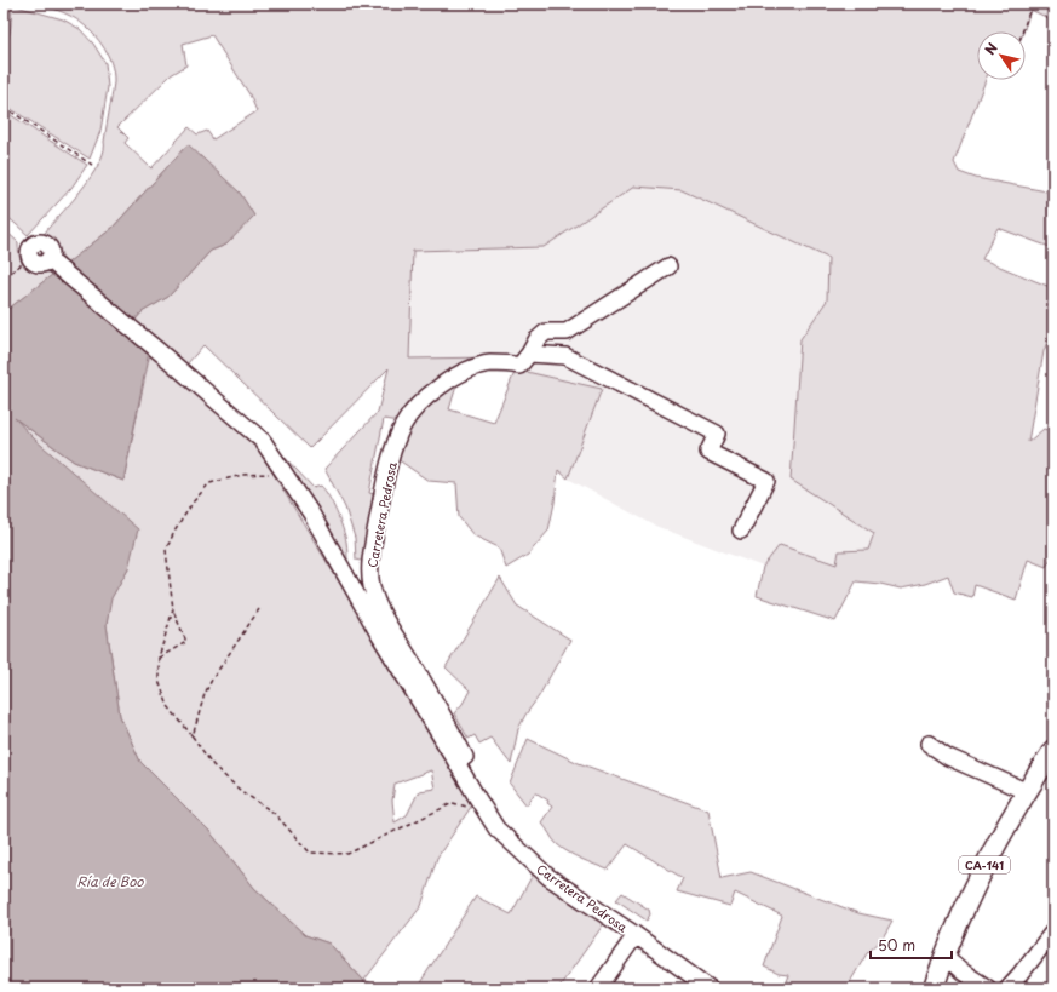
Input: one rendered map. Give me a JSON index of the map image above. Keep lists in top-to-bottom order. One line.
{"streets":{"main road":["CA-141"],"street":["Carretera Pedrosa"]},"water":["Ría de Boo"],"scale_bar":"50 m","north":"top left"}
